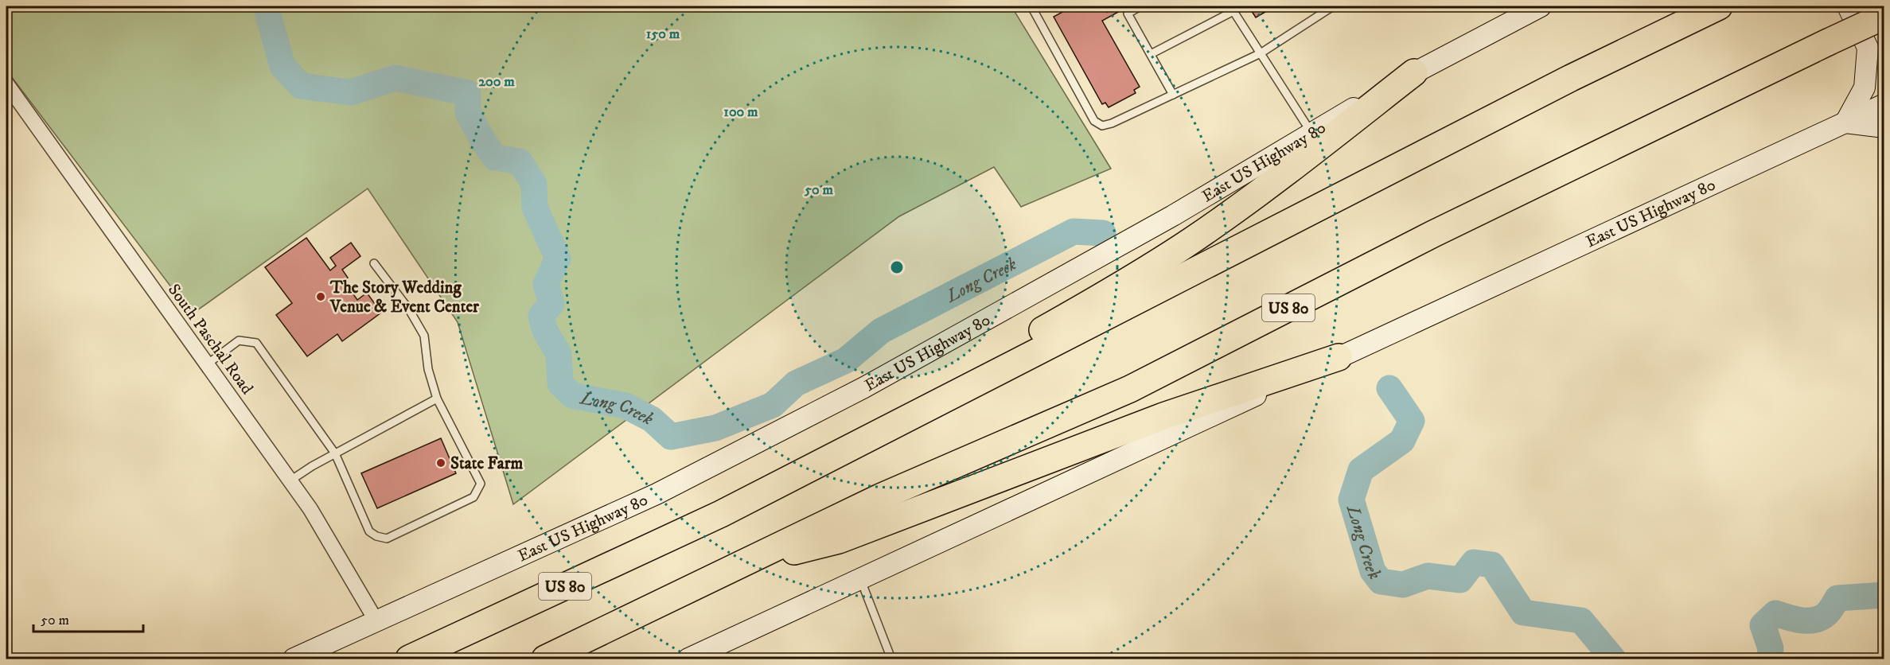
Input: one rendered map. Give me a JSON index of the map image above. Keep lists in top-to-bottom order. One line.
{"streets":{"highway":["US 80"],"main road":["East US Highway 80"],"street":["South Paschal Road"]},"crossings":[["East US Highway 80","South Paschal Road"]],"water":["Long Creek"],"places":["The Story Wedding Venue & Event Center","State Farm"],"scale_bar":"50 m","rings":["150 m","200 m","100 m","50 m"]}
